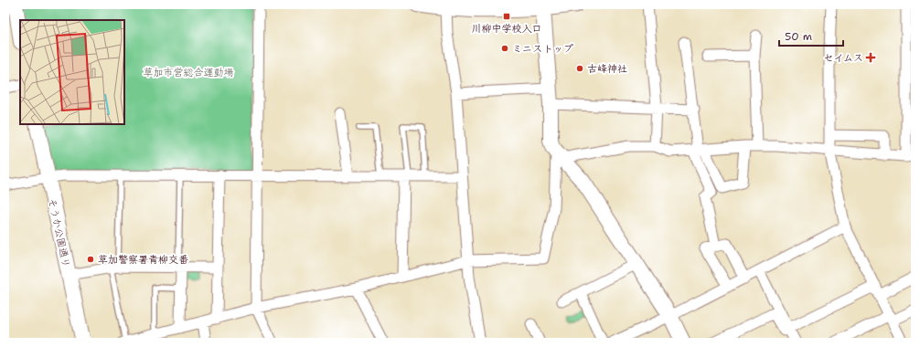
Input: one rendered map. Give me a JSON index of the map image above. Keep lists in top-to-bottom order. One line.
{"streets":{"street":["そうか公園通り"]},"parks":["草加市営総合運動場"],"places":{"transit":["川柳中学校入口"],"other":["ミニストップ","古峰神社","草加警察署青柳交番"],"health":["セイムス"]},"scale_bar":"50 m"}
